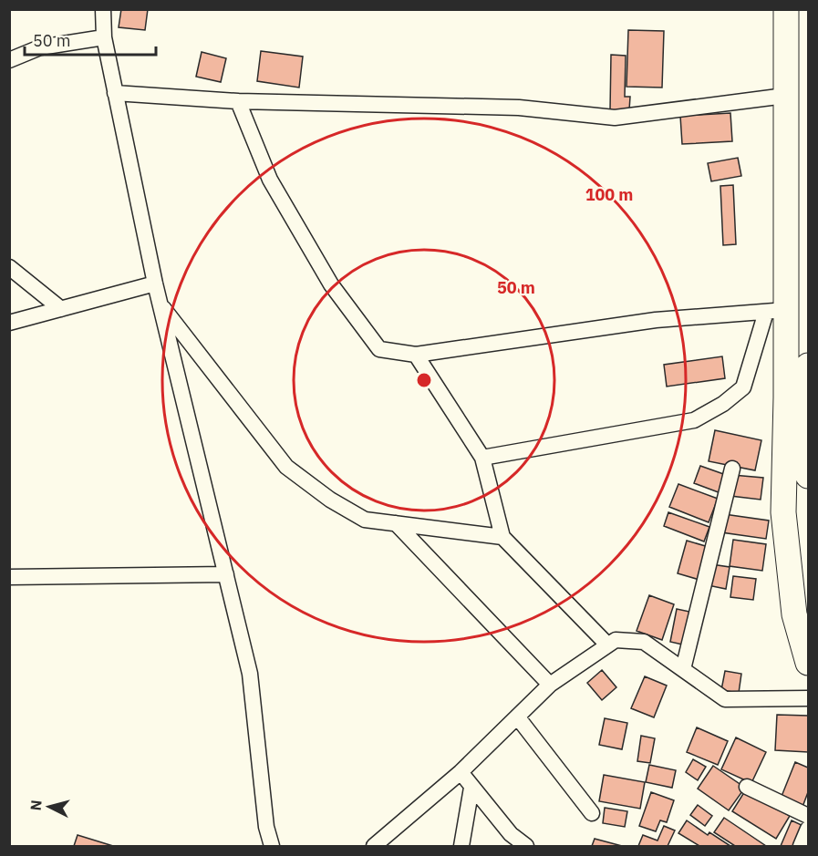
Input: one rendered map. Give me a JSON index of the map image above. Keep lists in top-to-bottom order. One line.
{"scale_bar":"50 m","north":"left","rings":["100 m","50 m"]}
